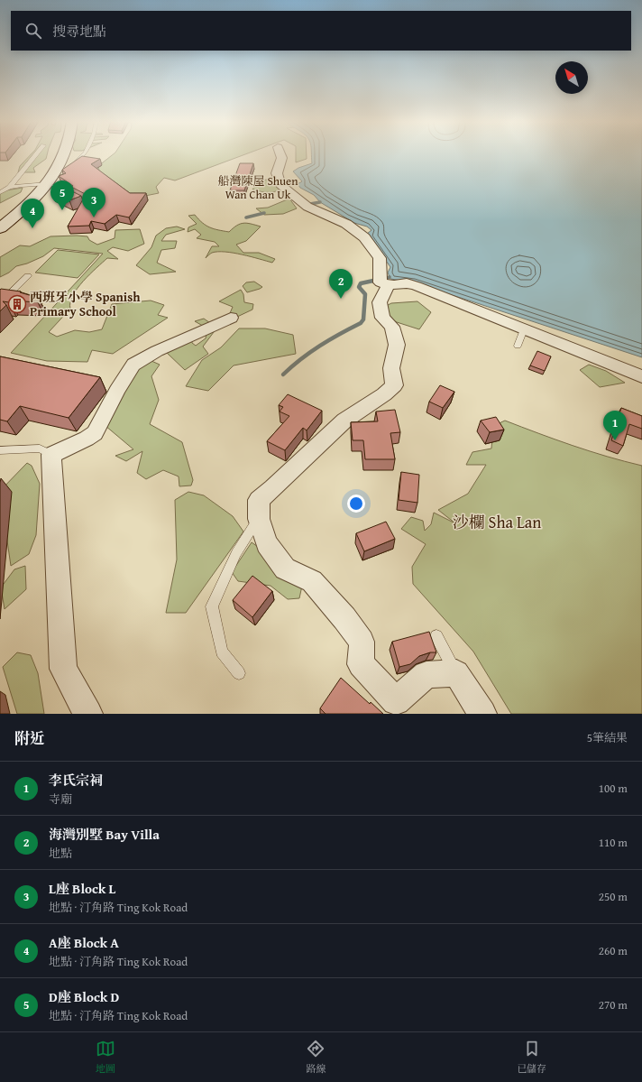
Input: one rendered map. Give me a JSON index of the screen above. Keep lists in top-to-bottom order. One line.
{"districts":["船灣陳屋 Shuen Wan Chan Uk","沙欄 Sha Lan"],"places":{"building":["西班牙小學 Spanish Primary School"]},"north":"top left","page":{"search":"搜尋地點","pins":["5","3","4","2","1"],"heading":["附近","5筆結果"],"list":[{"mark":"1","name":"李氏宗祠","note":"寺廟","value":"100 m"},{"mark":"2","name":"海灣別墅 Bay Villa","note":"地點","value":"110 m"},{"mark":"3","name":"L座 Block L","note":"地點 · 汀角路 Ting Kok Road","value":"250 m"},{"mark":"4","name":"A座 Block A","note":"地點 · 汀角路 Ting Kok Road","value":"260 m"},{"mark":"5","name":"D座 Block D","note":"地點 · 汀角路 Ting Kok Road","value":"270 m"}],"nav":["地圖","路線","已儲存"]}}
